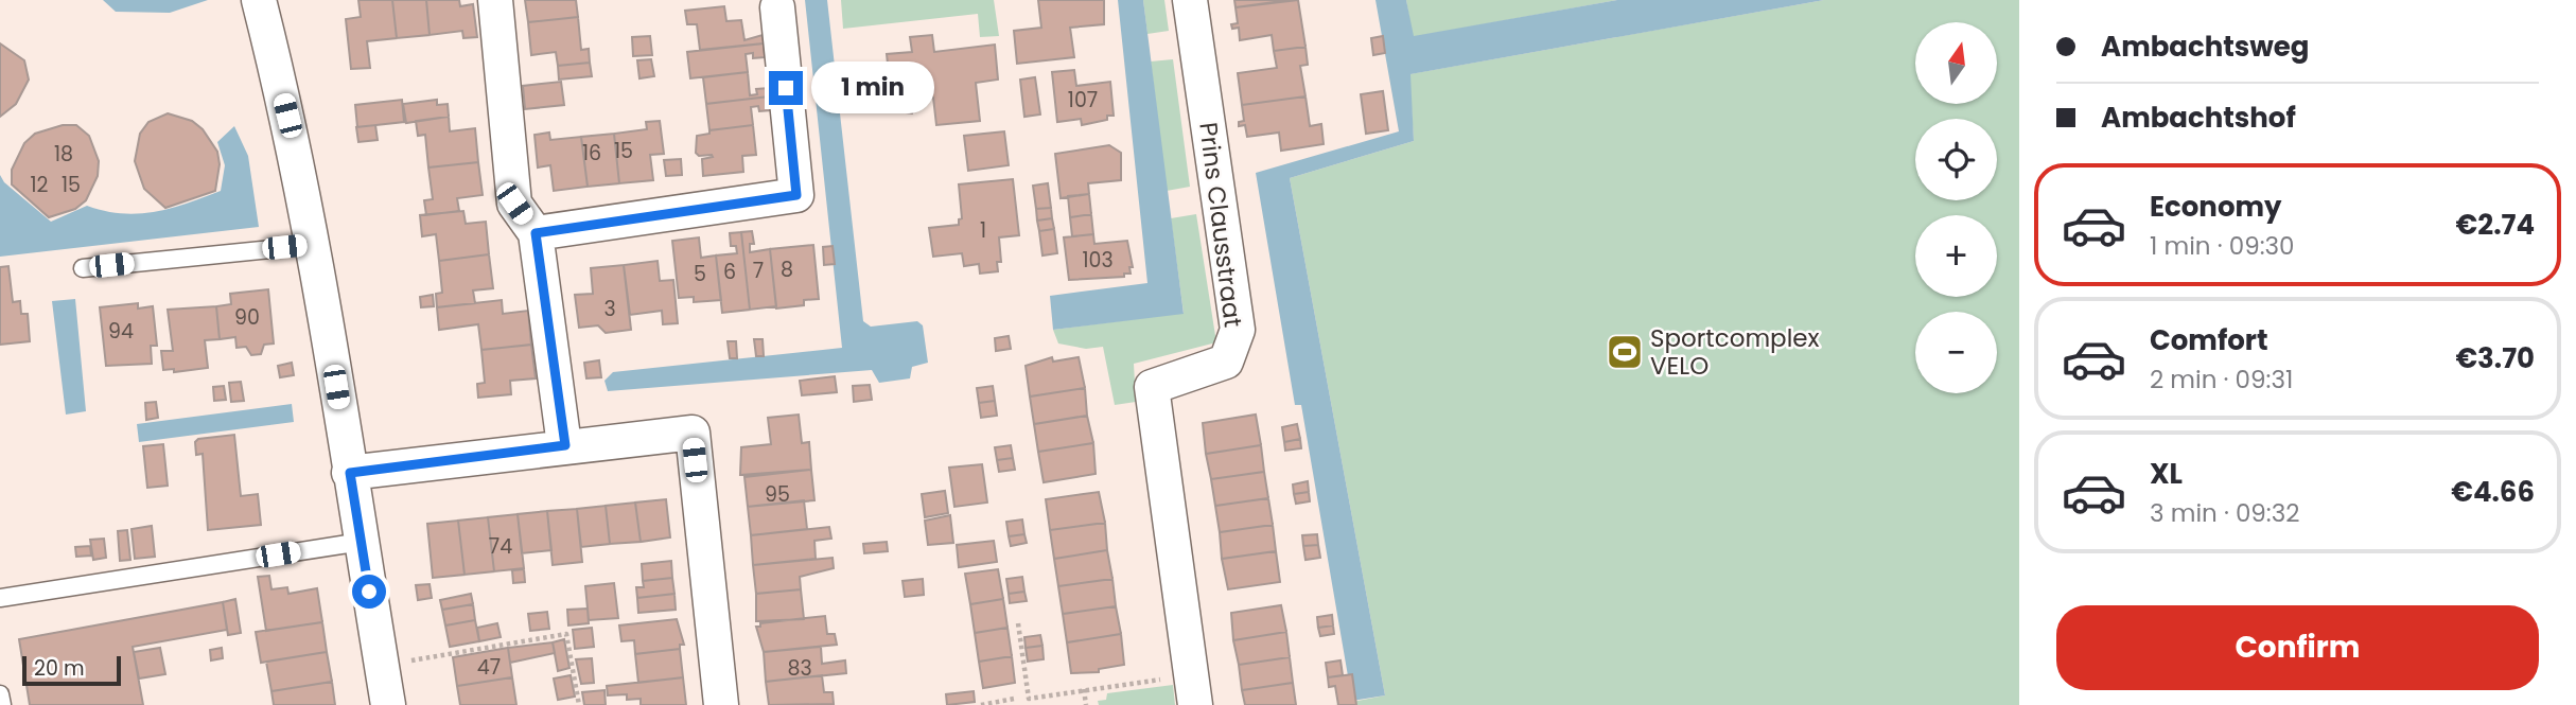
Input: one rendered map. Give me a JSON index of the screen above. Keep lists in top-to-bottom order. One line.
{"streets":{"street":["Prins Clausstraat"]},"places":{"sports":["Sportcomplex VELO"]},"house_numbers":["107","15","16","18","12","15","1","103","8","7","6","5","3","90","94","95","74","47","83"],"scale_bar":"20 m","north":"top","page":{"banner":["Ambachtsweg","Ambachtshof"],"map_buttons":["+","−"],"bubble":"1 min","list":[{"name":"Economy","note":"1 min · 09:30","value":"€2.74"},{"name":"Comfort","note":"2 min · 09:31","value":"€3.70"},{"name":"XL","note":"3 min · 09:32","value":"€4.66"}],"buttons":"Confirm","scale":"20 m"}}
